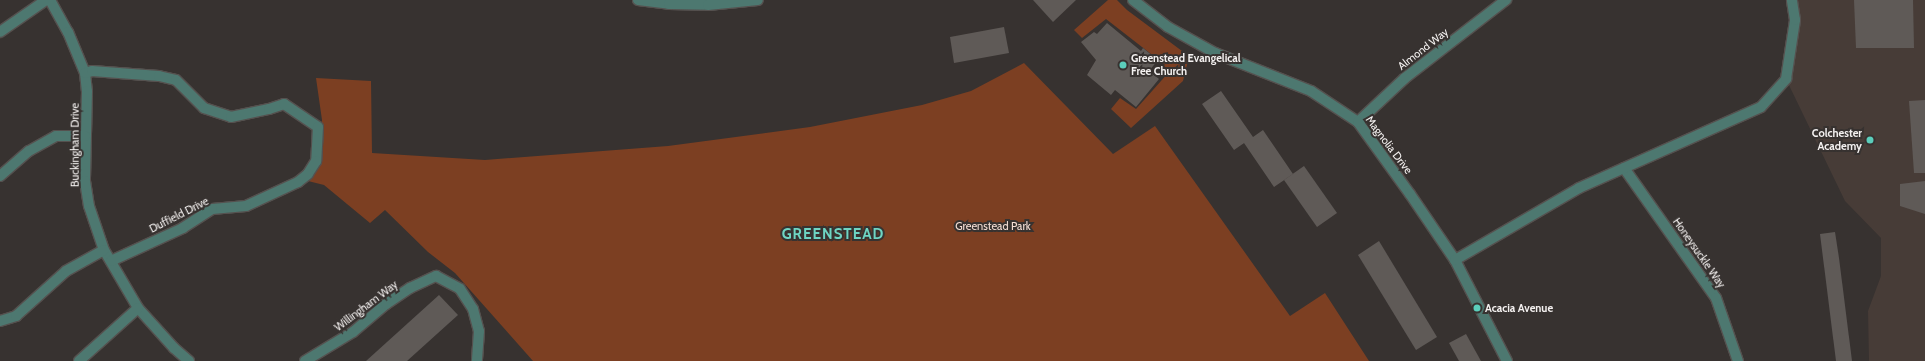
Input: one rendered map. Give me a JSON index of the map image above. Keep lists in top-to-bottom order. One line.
{"streets":{"street":["Almond Way","Buckingham Drive","Magnolia Drive","Duffield Drive","Honeysuckle Way","Willingham Way"]},"crossings":[["Almond Way","Magnolia Drive"],["Buckingham Drive","Duffield Drive"]],"districts":["GREENSTEAD"],"parks":["Greenstead Park"],"places":["Greenstead Evangelical Free Church","Colchester Academy","Acacia Avenue"]}
